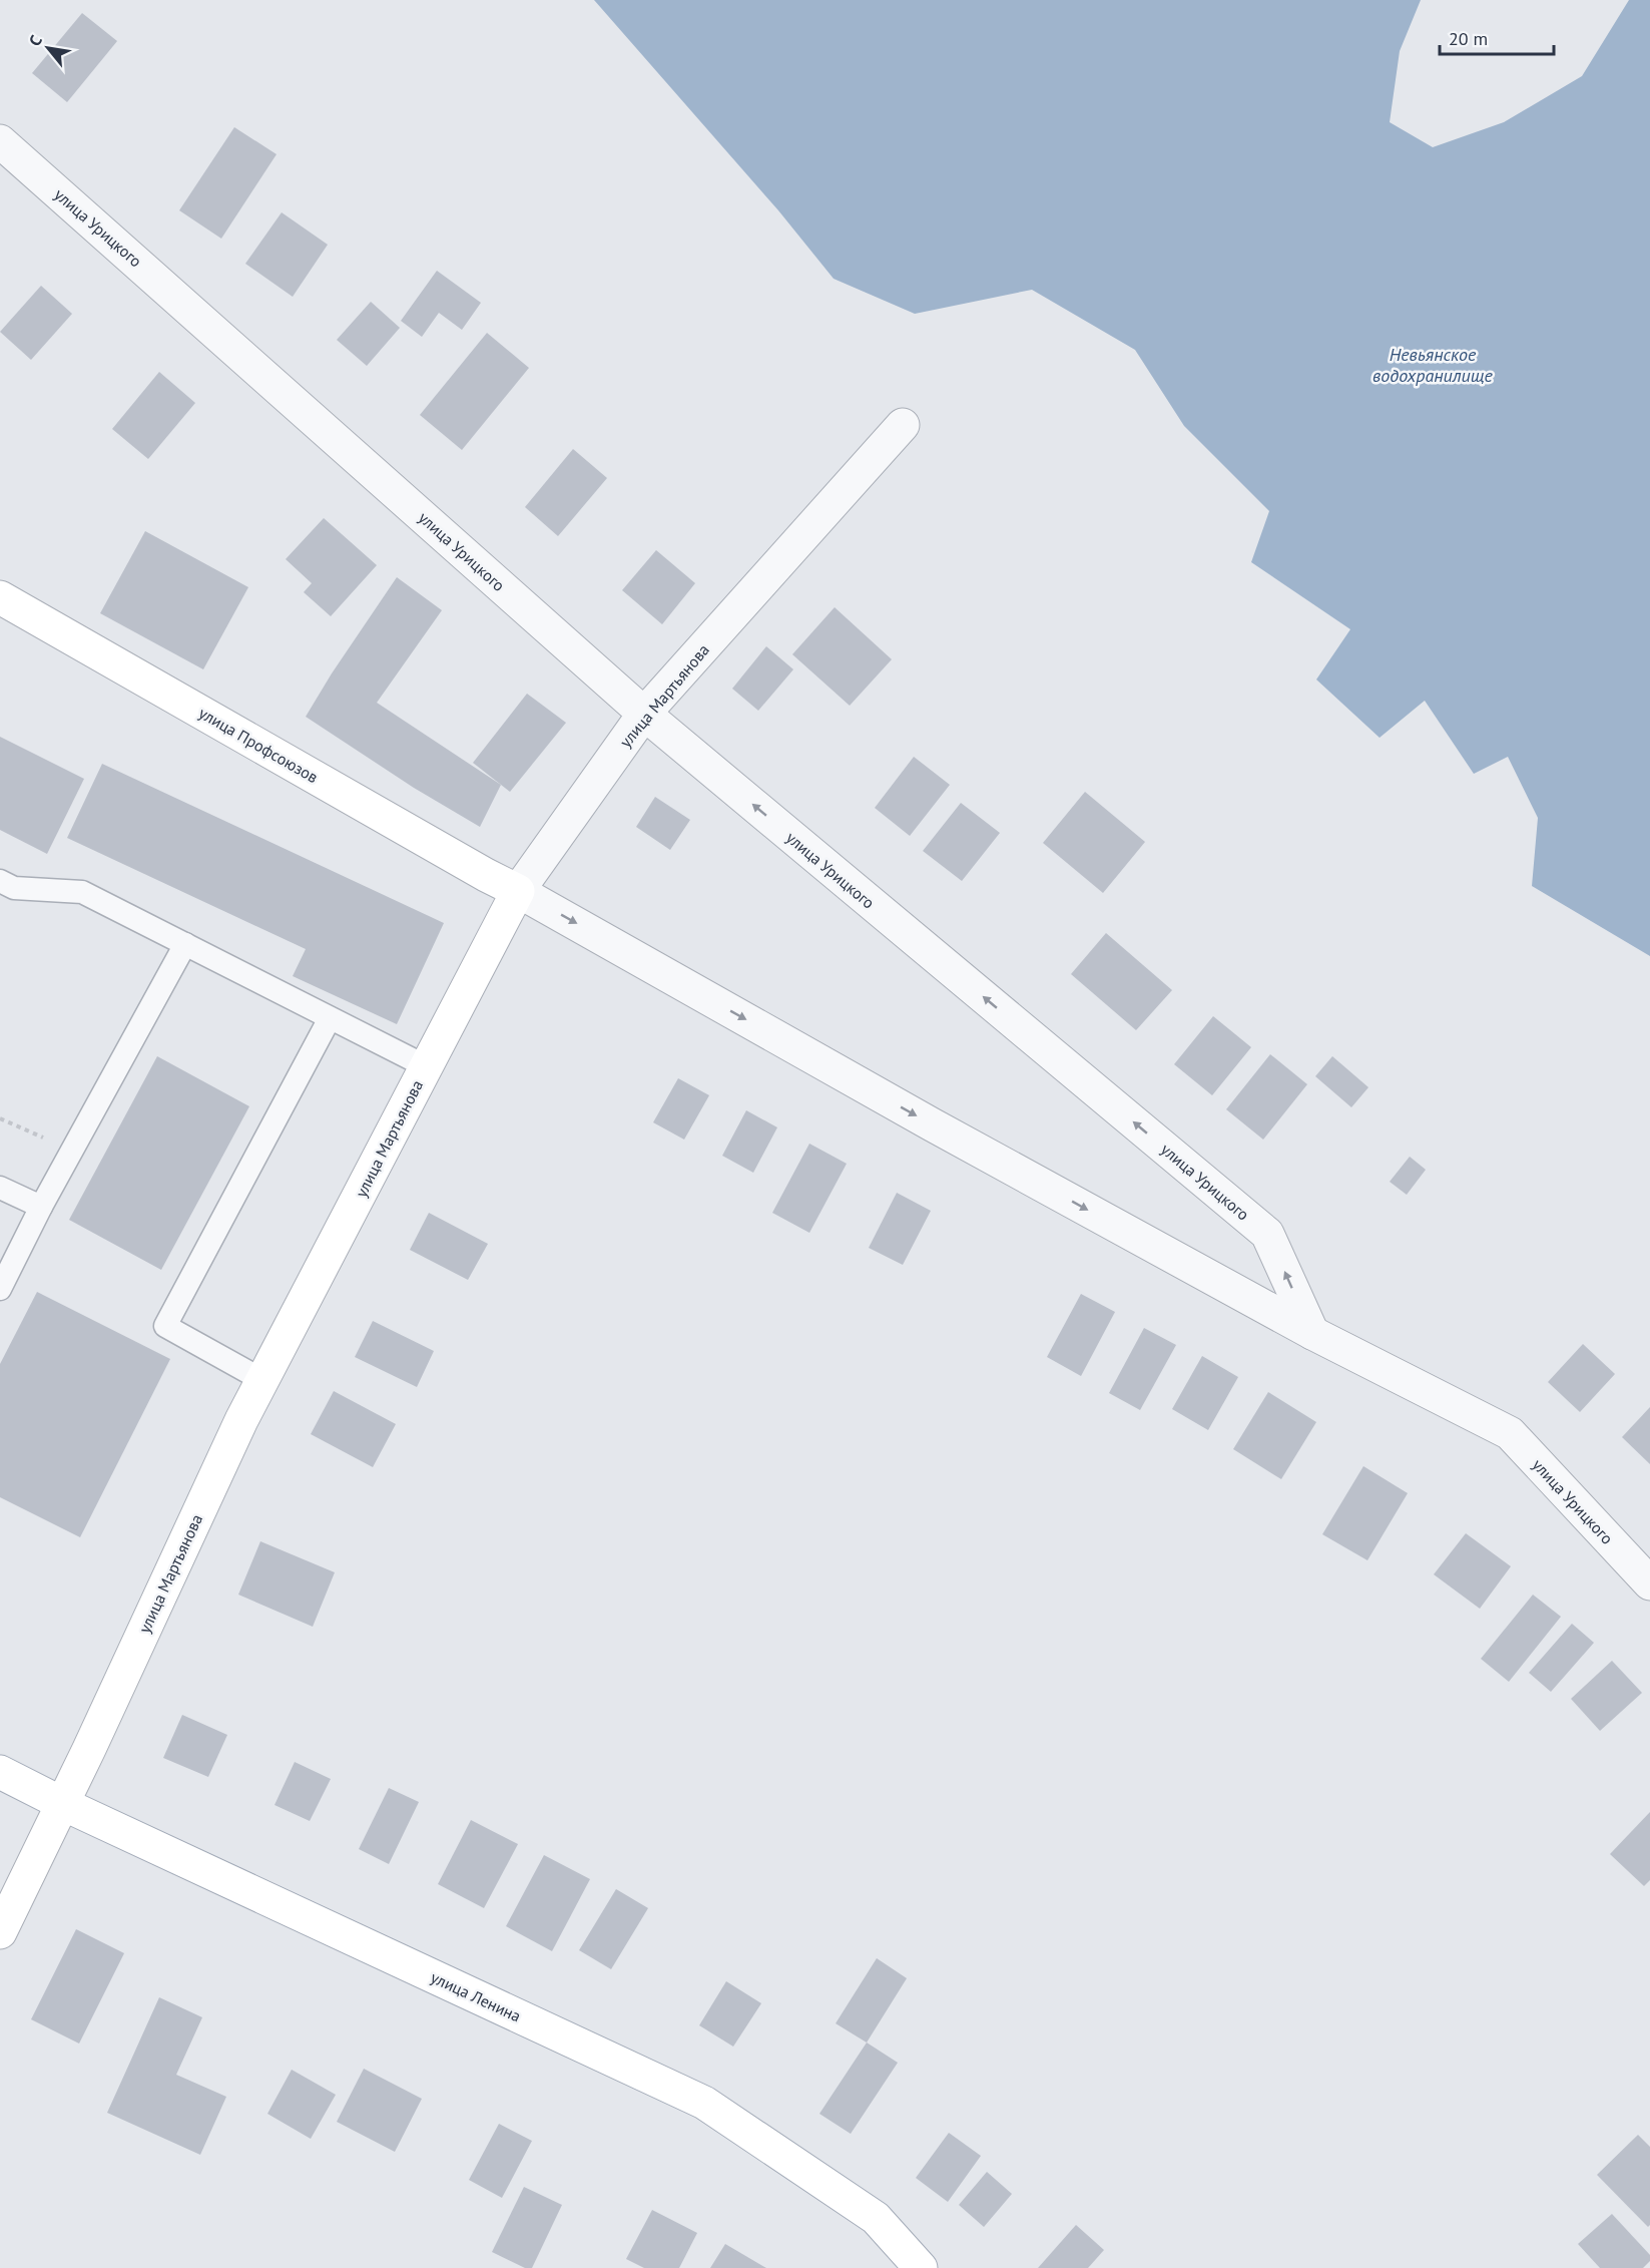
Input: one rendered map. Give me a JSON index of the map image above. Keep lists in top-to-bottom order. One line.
{"streets":{"street":["улица Урицкого","улица Мартьянова","улица Профсоюзов","улица Ленина"]},"crossings":[["улица Урицкого","улица Мартьянова"],["улица Мартьянова","улица Профсоюзов"],["улица Мартьянова","улица Ленина"]],"water":["Невьянское водохранилище"],"scale_bar":"20 m","north":"top left"}
